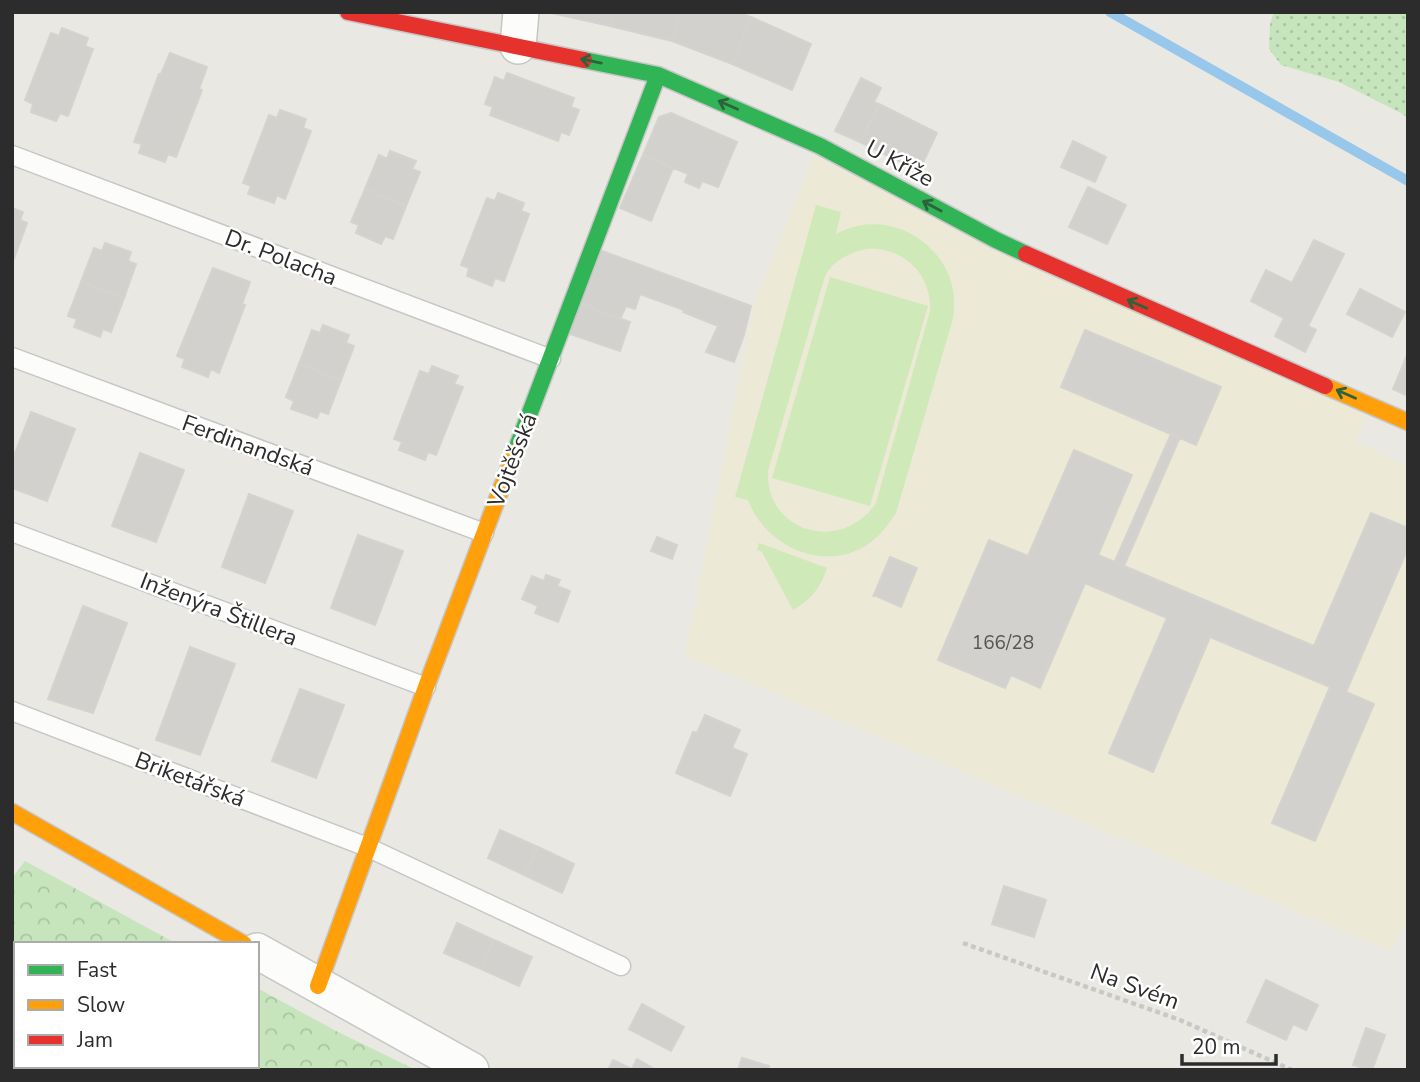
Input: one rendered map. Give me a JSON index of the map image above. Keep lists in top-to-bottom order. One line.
{"streets":{"street":["U Kříže","Vojtěšská"],"lane":["Dr. Polacha","Ferdinandská","Inženýra Štillera","Briketářská"],"path":["Na Svém"]},"crossings":[["U Kříže","Vojtěšská"],["Dr. Polacha","Vojtěšská"],["Ferdinandská","Vojtěšská"],["Vojtěšská","Inženýra Štillera"],["Vojtěšská","Briketářská"]],"one_way":["U Kříže"],"house_numbers":["166/28"],"legend":["Fast","Slow","Jam"],"scale_bar":"20 m"}
